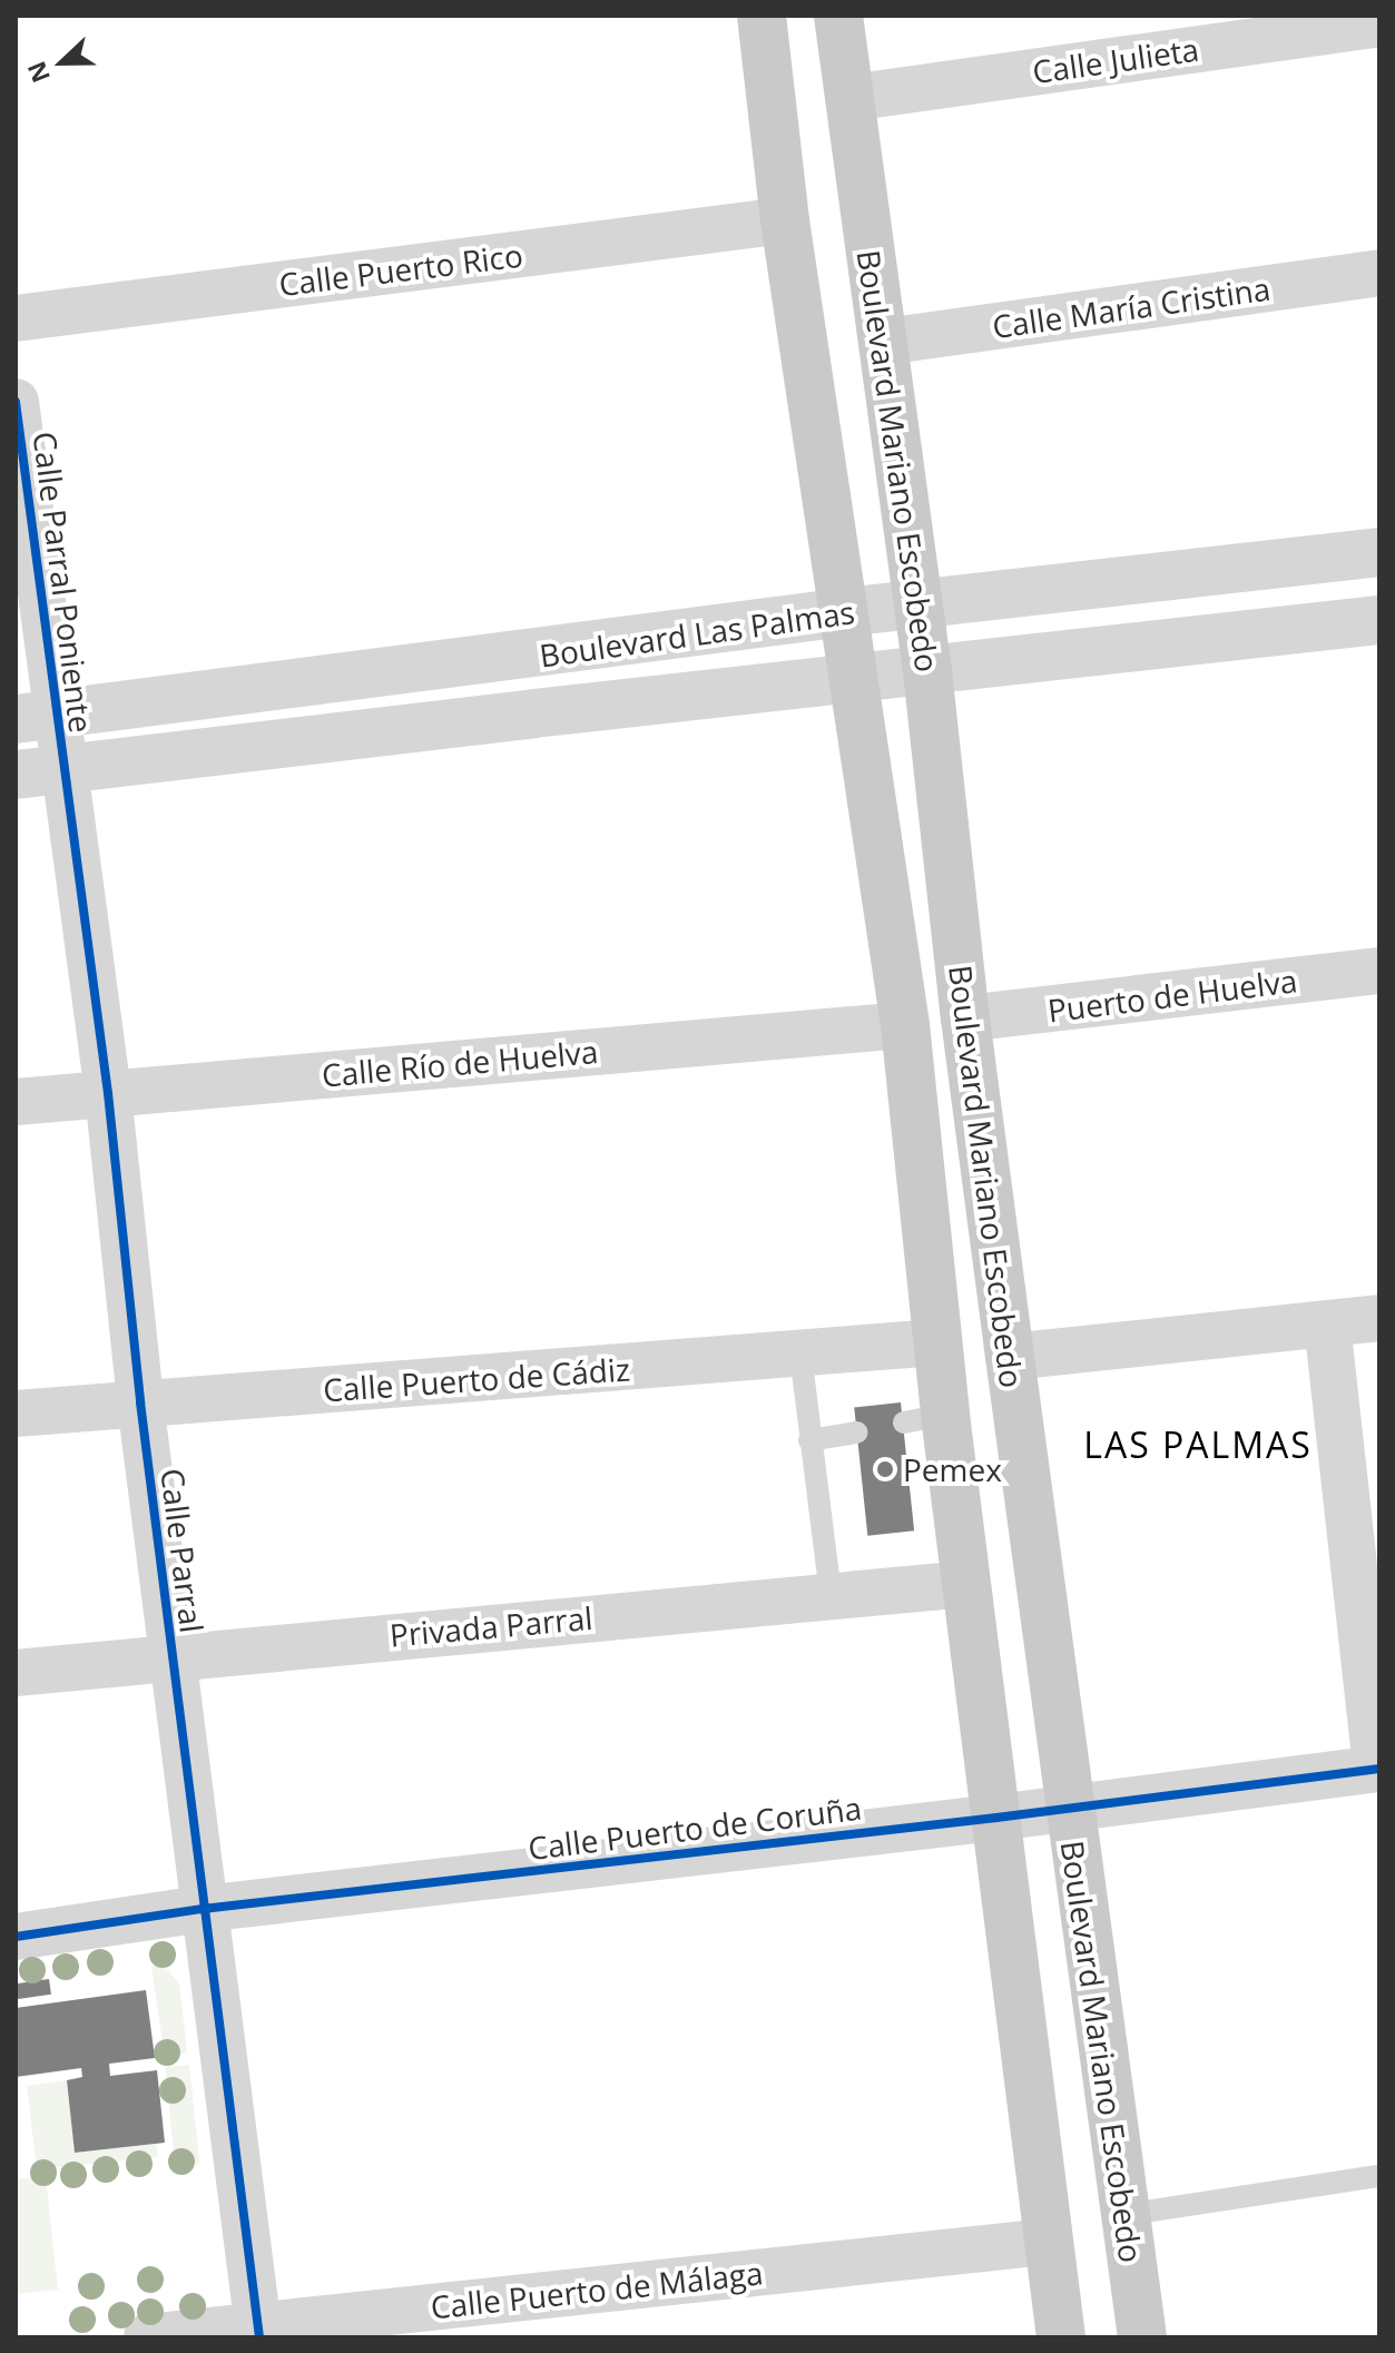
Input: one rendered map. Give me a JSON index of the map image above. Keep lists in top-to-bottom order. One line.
{"streets":{"main road":["Boulevard Mariano Escobedo"],"street":["Calle Julieta","Calle Puerto Rico","Calle María Cristina","Calle Parral Poniente","Boulevard Las Palmas","Puerto de Huelva","Calle Río de Huelva","Calle Puerto de Cádiz","Calle Parral","Privada Parral","Calle Puerto de Coruña","Calle Puerto de Málaga"]},"crossings":[["Calle Julieta","Boulevard Mariano Escobedo"],["Calle Puerto Rico","Boulevard Mariano Escobedo"],["Calle María Cristina","Boulevard Mariano Escobedo"],["Boulevard Mariano Escobedo","Boulevard Las Palmas"],["Boulevard Mariano Escobedo","Puerto de Huelva"],["Boulevard Mariano Escobedo","Calle Río de Huelva"],["Boulevard Mariano Escobedo","Calle Puerto de Cádiz"],["Boulevard Mariano Escobedo","Privada Parral"],["Boulevard Mariano Escobedo","Calle Puerto de Coruña"],["Boulevard Mariano Escobedo","Calle Puerto de Málaga"],["Calle Parral Poniente","Boulevard Las Palmas"],["Calle Parral Poniente","Calle Parral"],["Boulevard Las Palmas","Calle Parral"],["Calle Río de Huelva","Calle Parral"],["Calle Puerto de Cádiz","Calle Parral"],["Calle Parral","Privada Parral"],["Calle Parral","Calle Puerto de Coruña"],["Calle Parral","Calle Puerto de Málaga"]],"districts":["LAS PALMAS"],"places":["Pemex"],"north":"left"}
